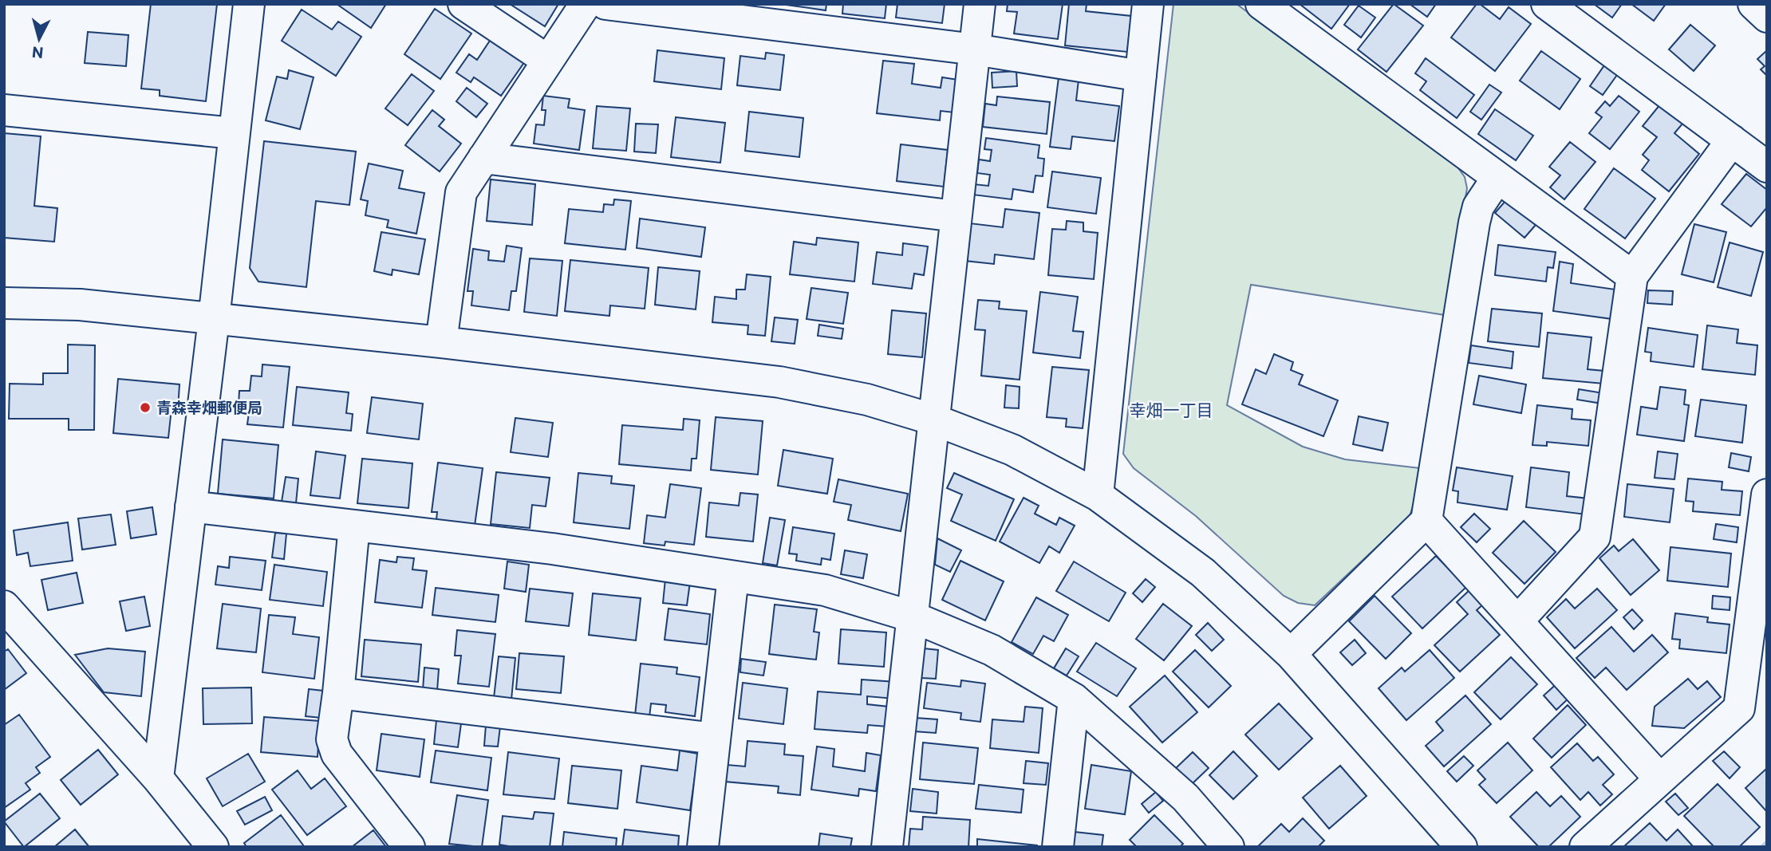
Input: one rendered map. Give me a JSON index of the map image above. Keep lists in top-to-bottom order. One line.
{"districts":["幸畑一丁目"],"places":["青森幸畑郵便局"],"north":"bottom"}
